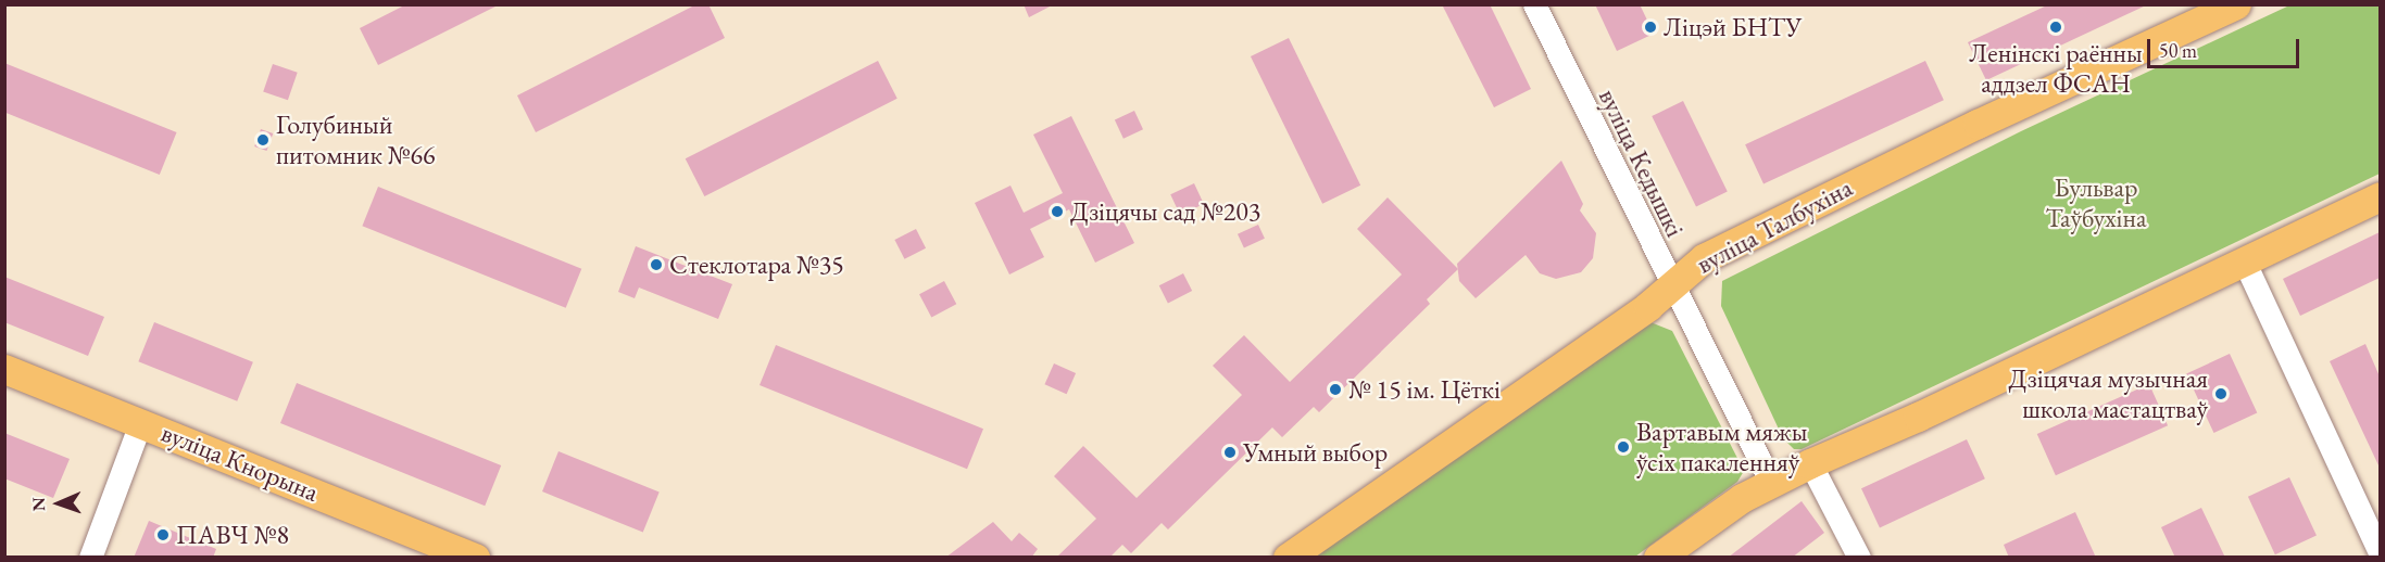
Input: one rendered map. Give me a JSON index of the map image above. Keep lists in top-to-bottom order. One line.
{"streets":{"main road":["вуліца Талбухіна","вуліца Кнорына"],"street":["вуліца Кедышкі"]},"crossings":[["вуліца Кедышкі","вуліца Талбухіна"]],"parks":["Бульвар Таўбухіна"],"places":["Ліцэй БНТУ","Ленінскі раённы аддзел ФСАН","Голубиный питомник №66","Дзіцячы сад №203","Стеклотара №35","№ 15 ім. Цёткі","Дзіцячая музычная школа мастацтваў","Вартавым мяжы ўсіх пакаленняў","Умный выбор","ПАВЧ №8"],"scale_bar":"50 m","north":"left"}
